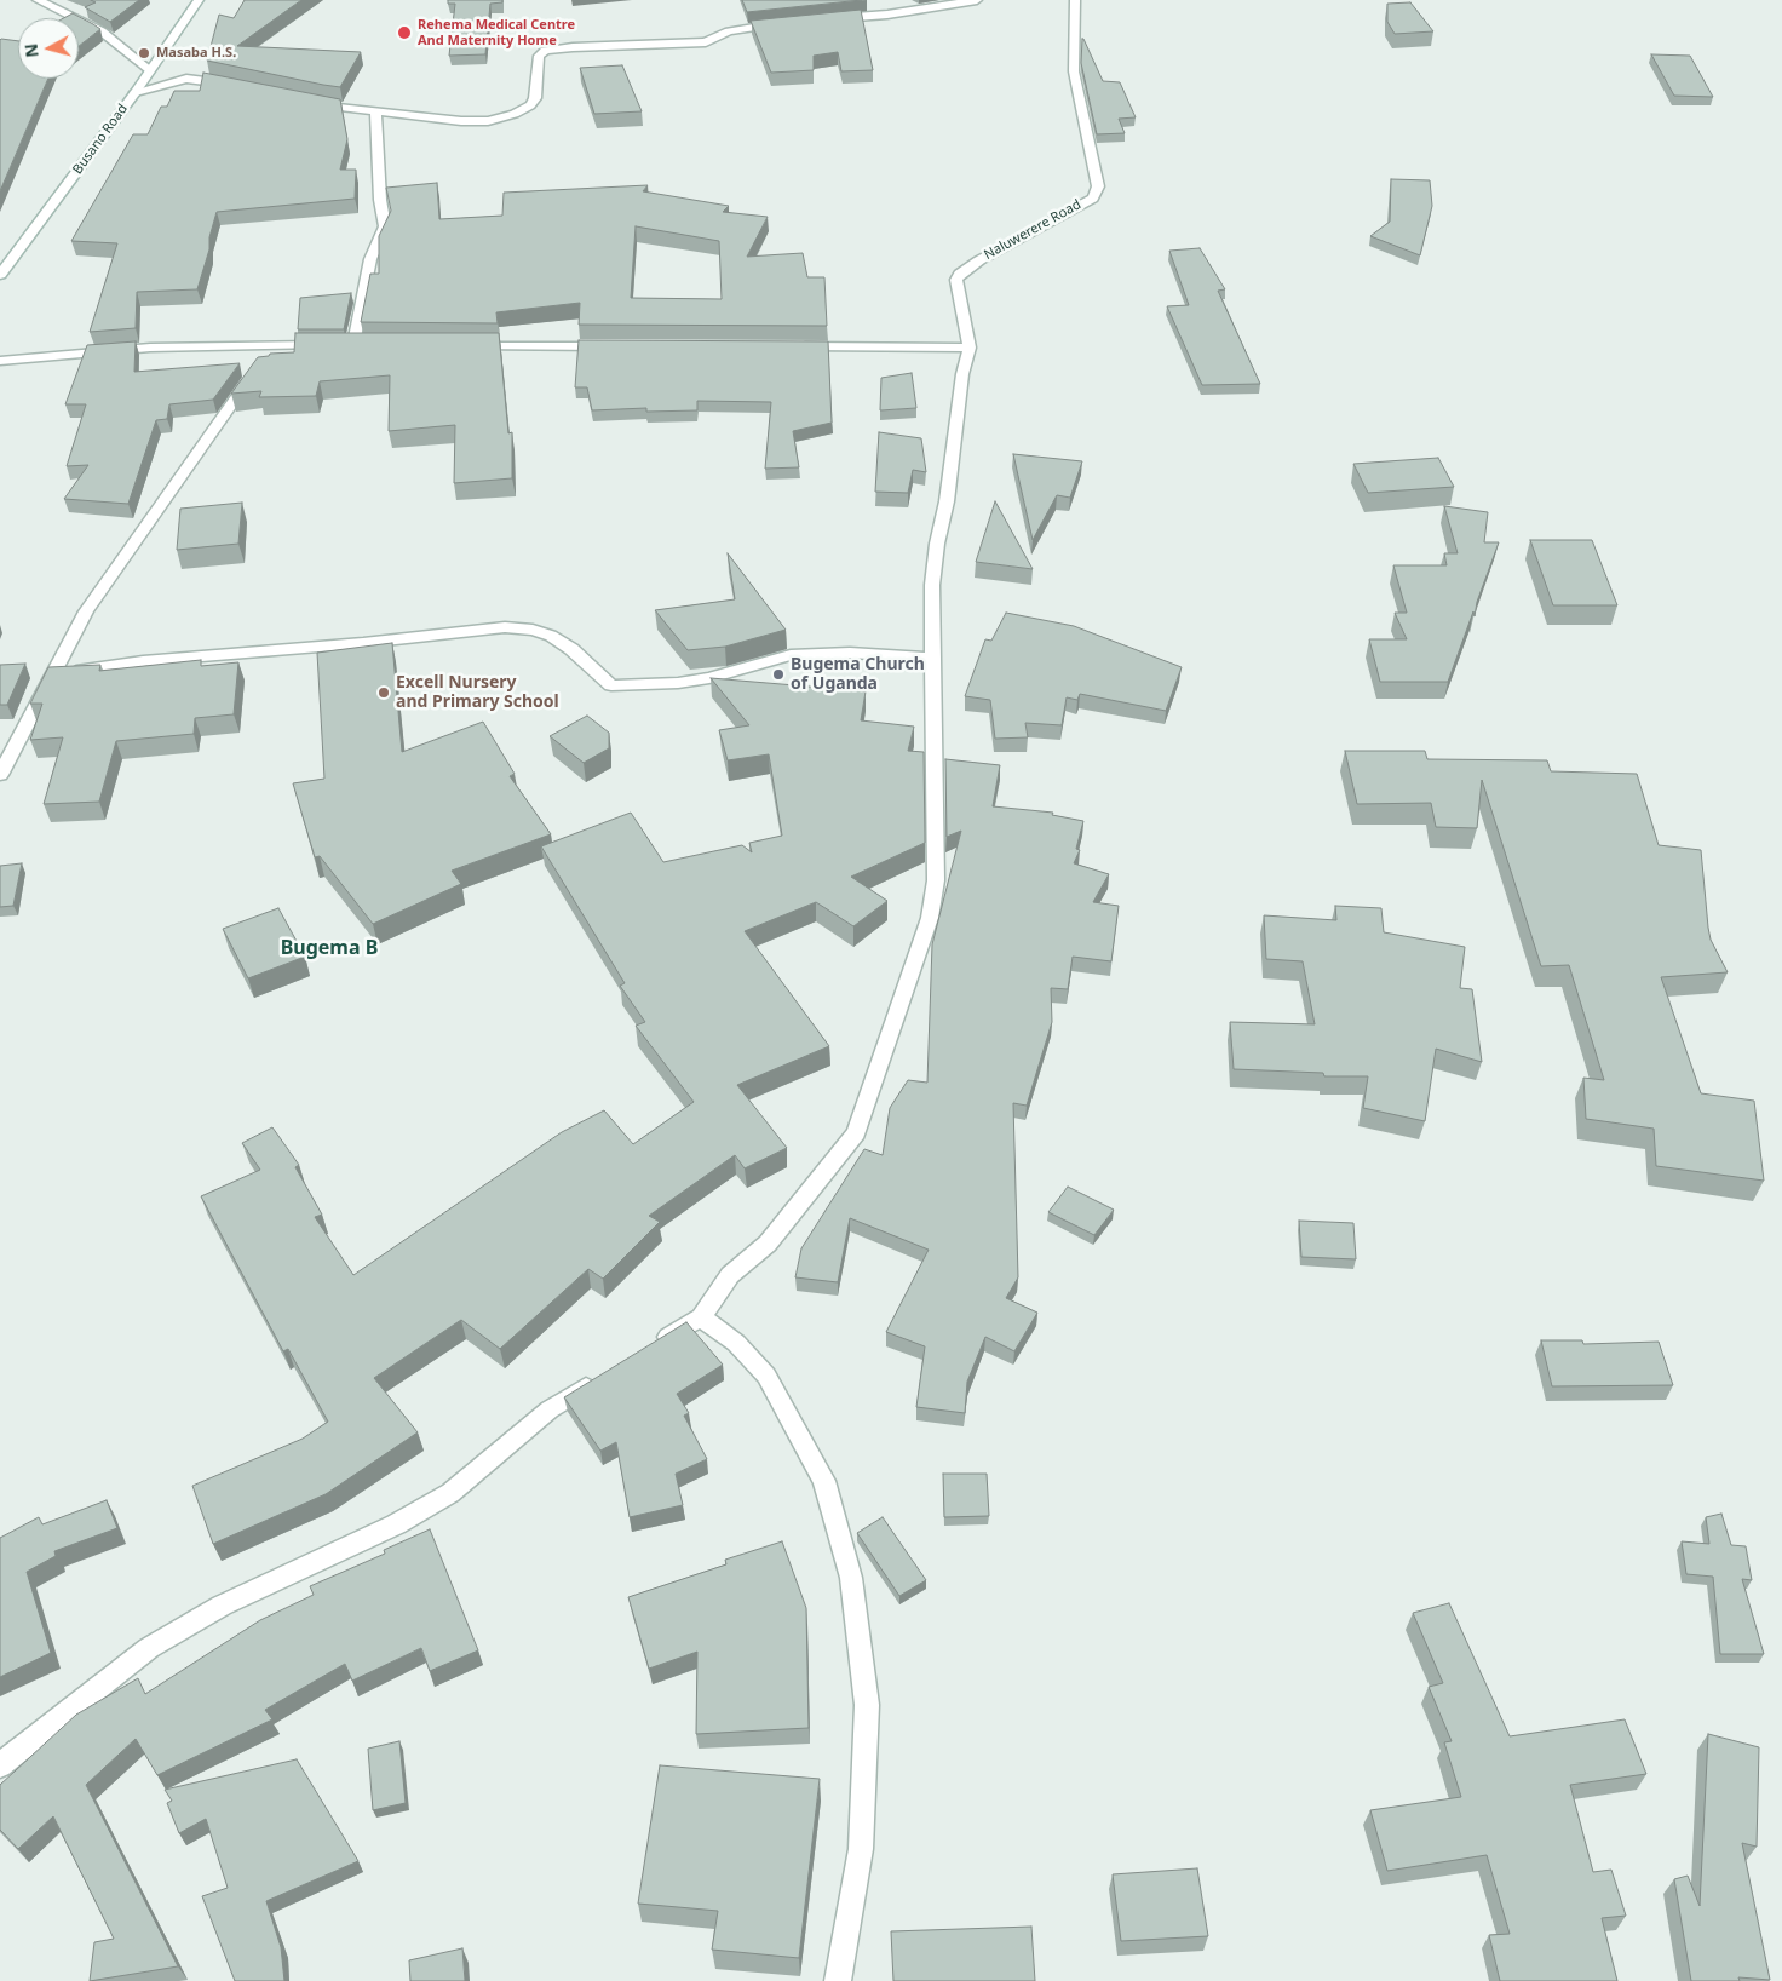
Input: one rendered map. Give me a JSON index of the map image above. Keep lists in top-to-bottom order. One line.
{"streets":{"street":["Busano Road","Naluwerere Road"]},"districts":["Bugema B"],"places":["Rehema Medical Centre And Maternity Home","Masaba H.S.","Bugema Church of Uganda","Excell Nursery and Primary School"],"north":"left"}
